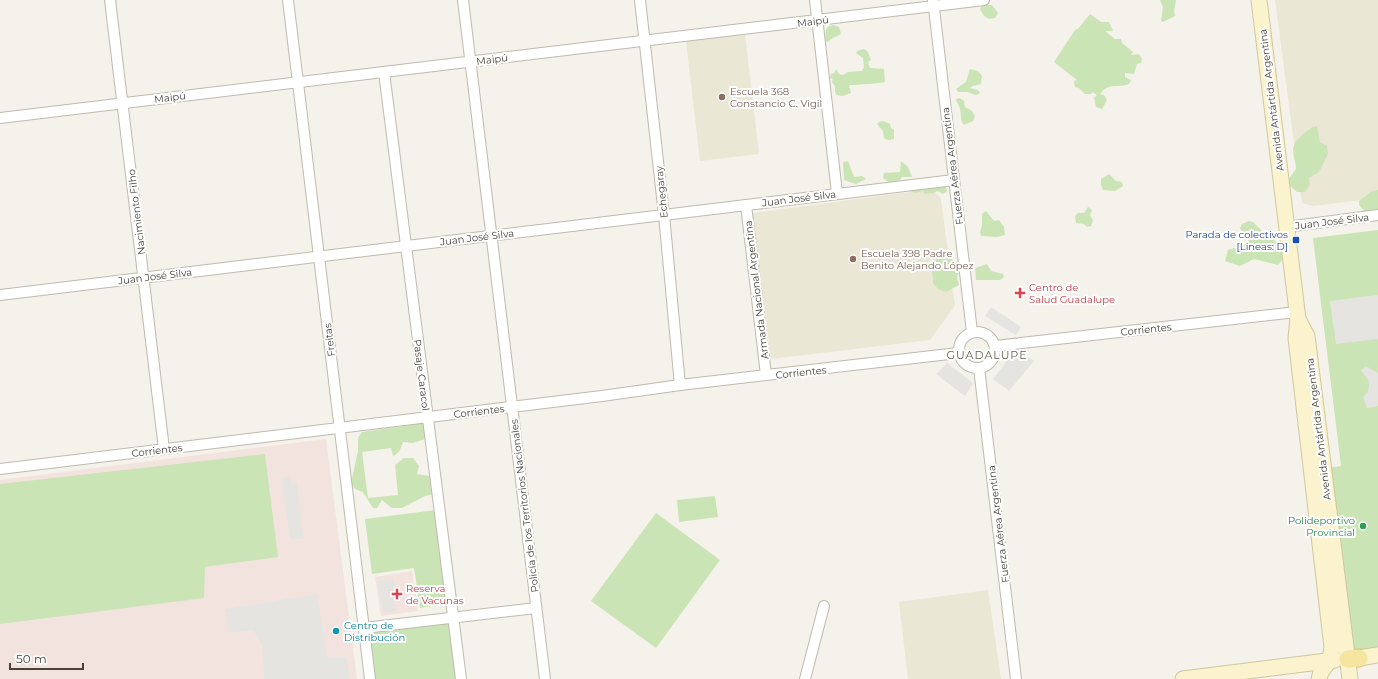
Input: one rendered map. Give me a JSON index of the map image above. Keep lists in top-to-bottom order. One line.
{"streets":{"main road":["Avenida Antártida Argentina"],"street":["Maipú","Fuerza Aérea Argentina","Echegaray","Juan José Silva","Nacimiento Filho","Armada Nacional Argentina","Corrientes","Freitas","Pasaje Caracol","Policía de los Territorios Nacionales"]},"crossings":[["Maipú","Fuerza Aérea Argentina"],["Maipú","Echegaray"],["Maipú","Nacimiento Filho"],["Maipú","Freitas"],["Maipú","Pasaje Caracol"],["Maipú","Policía de los Territorios Nacionales"],["Avenida Antártida Argentina","Juan José Silva"],["Avenida Antártida Argentina","Corrientes"],["Fuerza Aérea Argentina","Juan José Silva"],["Fuerza Aérea Argentina","Corrientes"],["Echegaray","Juan José Silva"],["Echegaray","Corrientes"],["Juan José Silva","Nacimiento Filho"],["Juan José Silva","Armada Nacional Argentina"],["Juan José Silva","Freitas"],["Juan José Silva","Pasaje Caracol"],["Juan José Silva","Policía de los Territorios Nacionales"],["Nacimiento Filho","Corrientes"],["Armada Nacional Argentina","Corrientes"],["Corrientes","Freitas"],["Corrientes","Pasaje Caracol"],["Corrientes","Policía de los Territorios Nacionales"]],"districts":["GUADALUPE"],"places":{"other":["Escuela 368 Constancio C. Vigil","Escuela 398 Padre Benito Alejando López","Polideportivo Provincial","Centro de Distribución"],"transit":["Parada de colectivos [Lineas: D]"],"health":["Centro de Salud Guadalupe","Reserva de Vacunas"]},"scale_bar":"50 m"}
